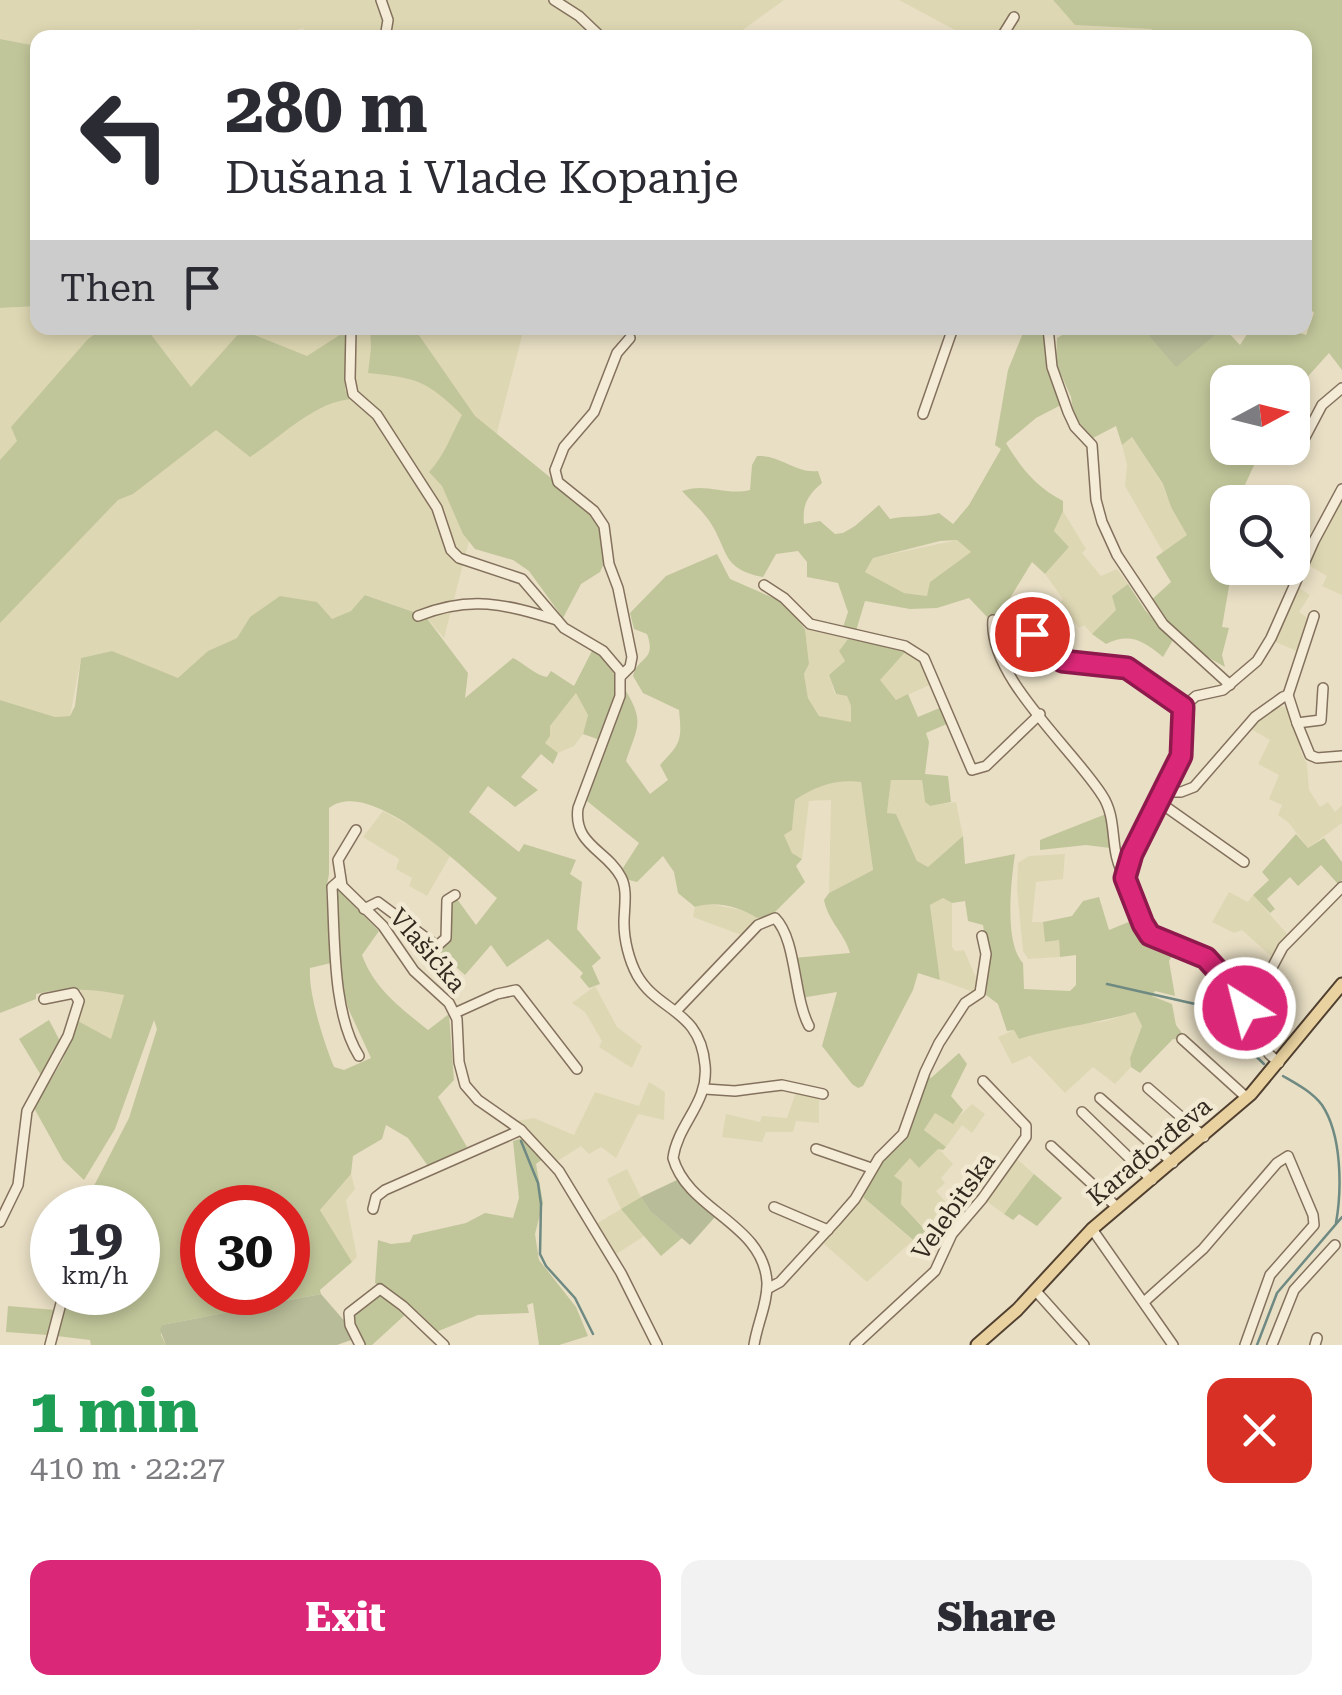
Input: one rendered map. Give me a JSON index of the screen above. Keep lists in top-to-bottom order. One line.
{"streets":{"main road":["Karađorđeva"],"street":["Vlašićka","Velebitska"]},"north":"right","page":{"turn":["280 m","Dušana i Vlade Kopanje"],"then":"Then","speed":"19 km/h","limit":"30","heading":["1 min","410 m · 22:27"],"buttons":["Exit","Share"]}}
